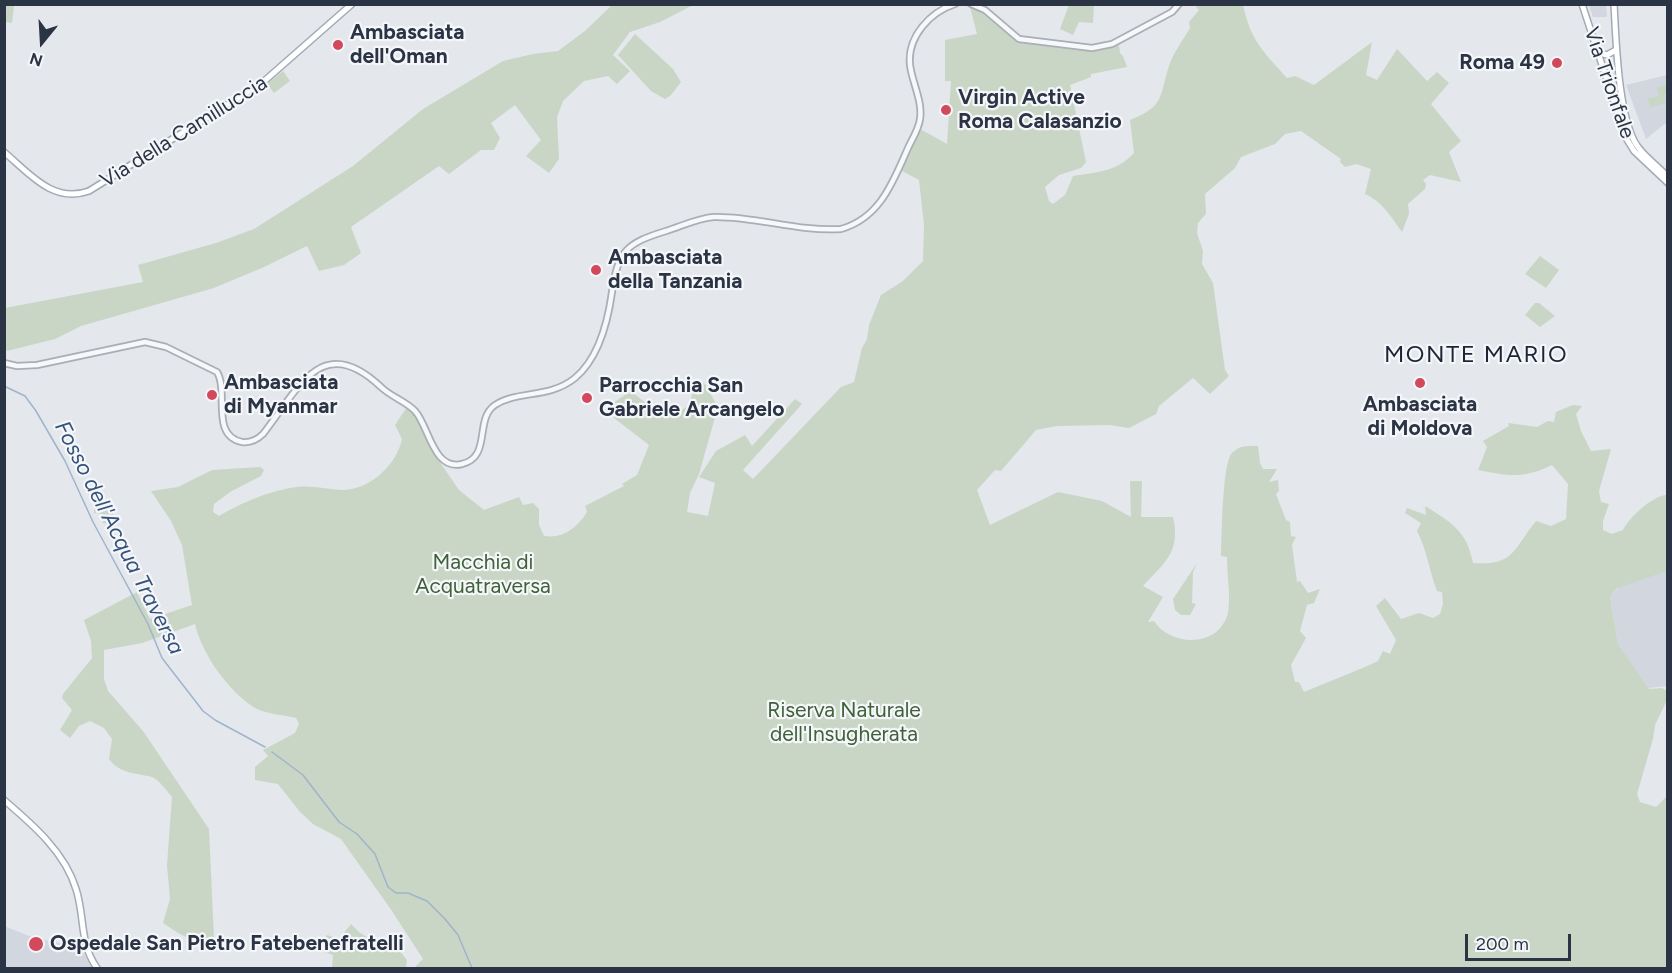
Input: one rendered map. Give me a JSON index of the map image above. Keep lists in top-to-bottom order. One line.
{"streets":{"main road":["Via Trionfale","Via della Camilluccia"]},"districts":["MONTE MARIO"],"water":["Fosso dell'Acqua Traversa"],"parks":["Macchia di Acquatraversa","Riserva Naturale dell'Insugherata"],"places":["Ambasciata dell'Oman","Roma 49","Virgin Active Roma Calasanzio","Ambasciata della Tanzania","Ambasciata di Moldova","Ambasciata di Myanmar","Parrocchia San Gabriele Arcangelo","Ospedale San Pietro Fatebenefratelli"],"scale_bar":"200 m","north":"bottom"}
